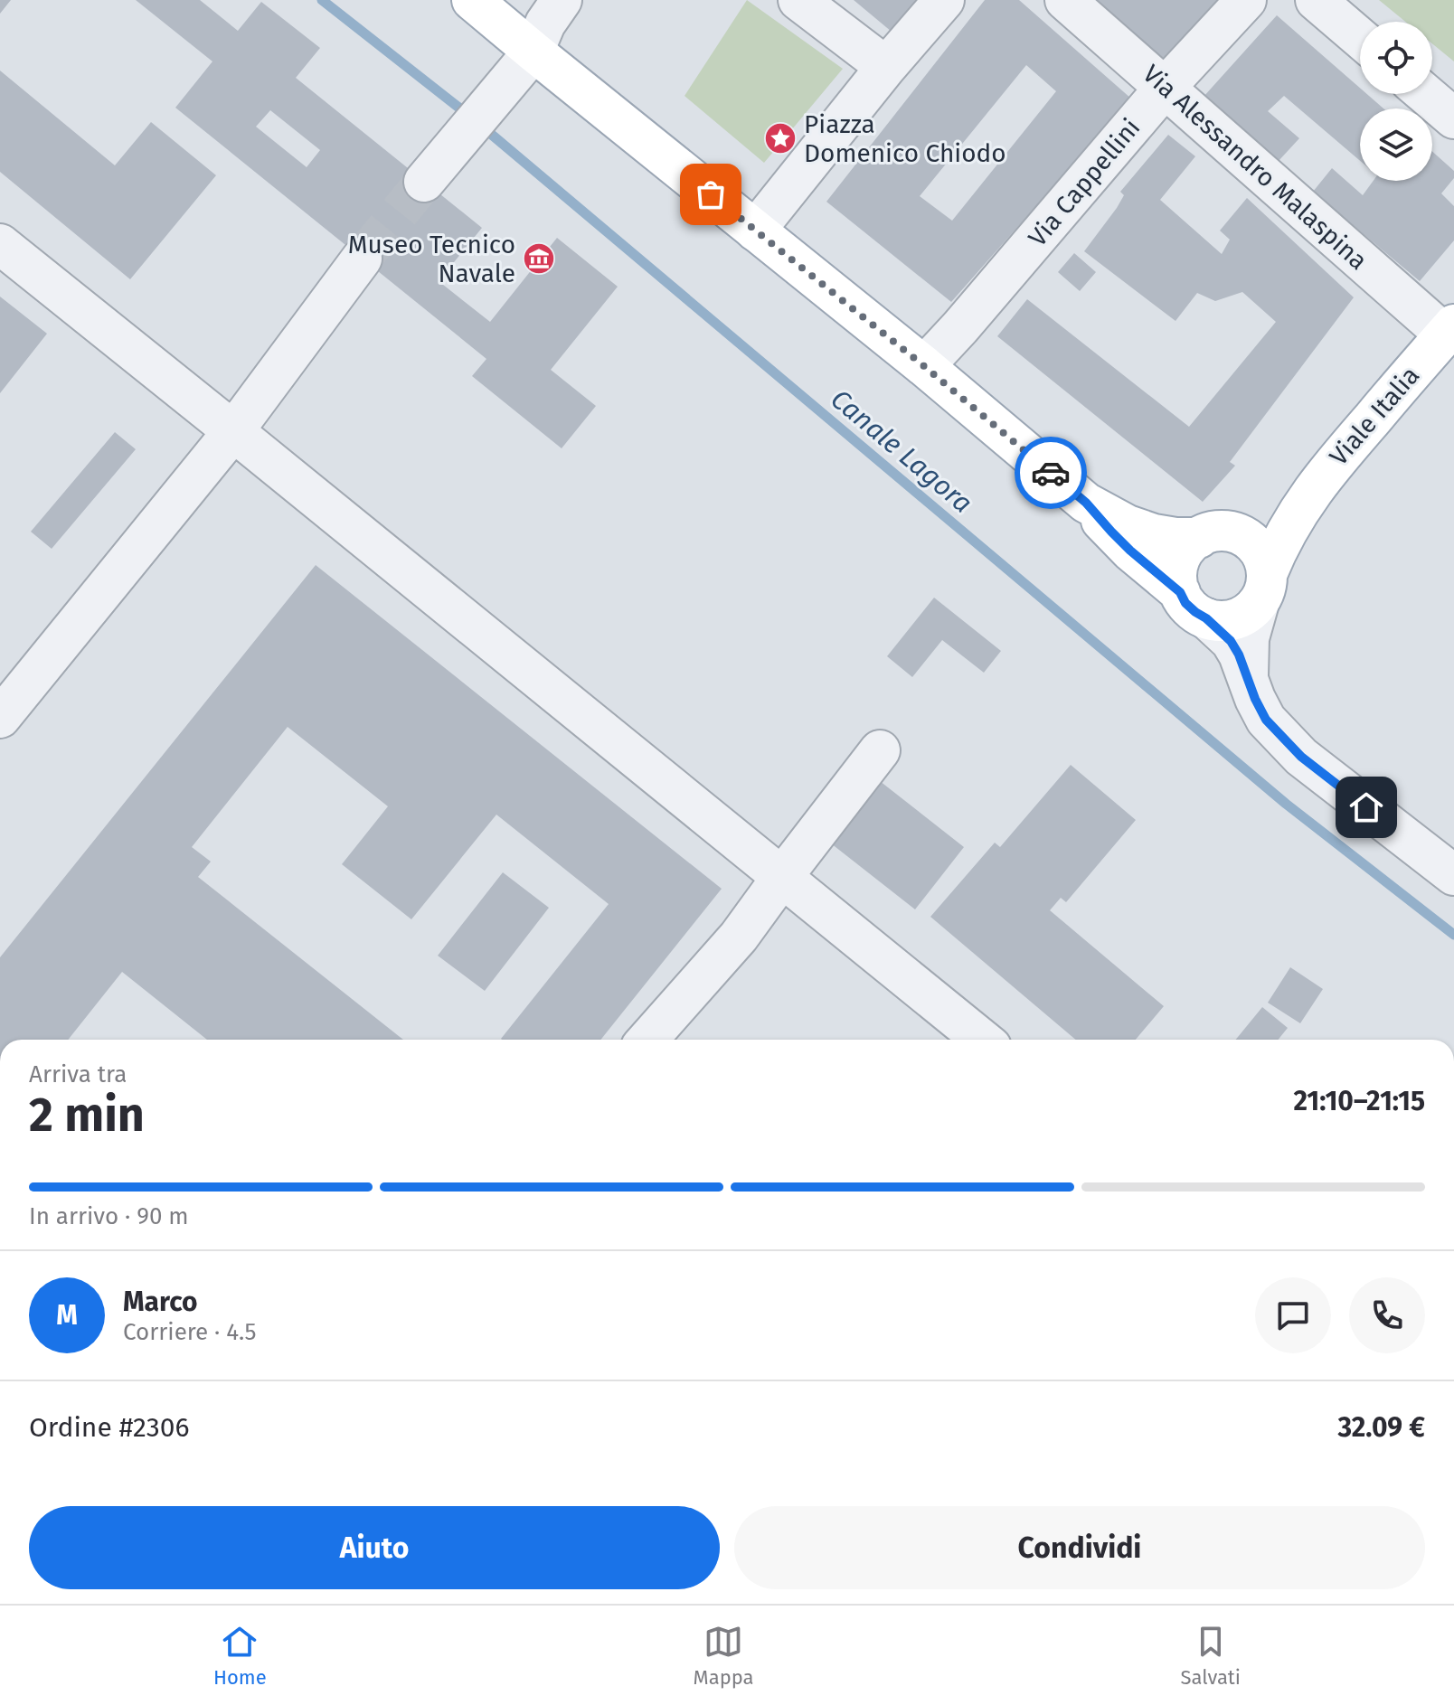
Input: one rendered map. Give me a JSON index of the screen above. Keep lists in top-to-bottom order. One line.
{"streets":{"main road":["Viale Italia"],"street":["Via Alessandro Malaspina","Via Cappellini"]},"crossings":[["Via Alessandro Malaspina","Via Cappellini"],["Via Alessandro Malaspina","Viale Italia"]],"water":["Canale Lagora"],"places":{"place":["Piazza Domenico Chiodo"],"museum":["Museo Tecnico Navale"]},"page":{"heading":["2 min","Arriva tra","21:10–21:15"],"panel":["Marco","Corriere · 4.5","Ordine #2306","32.09 €"],"bar":"In arrivo · 90 m","round":"M","buttons":["Aiuto","Condividi"],"tabs":["Home","Mappa","Salvati"]}}
